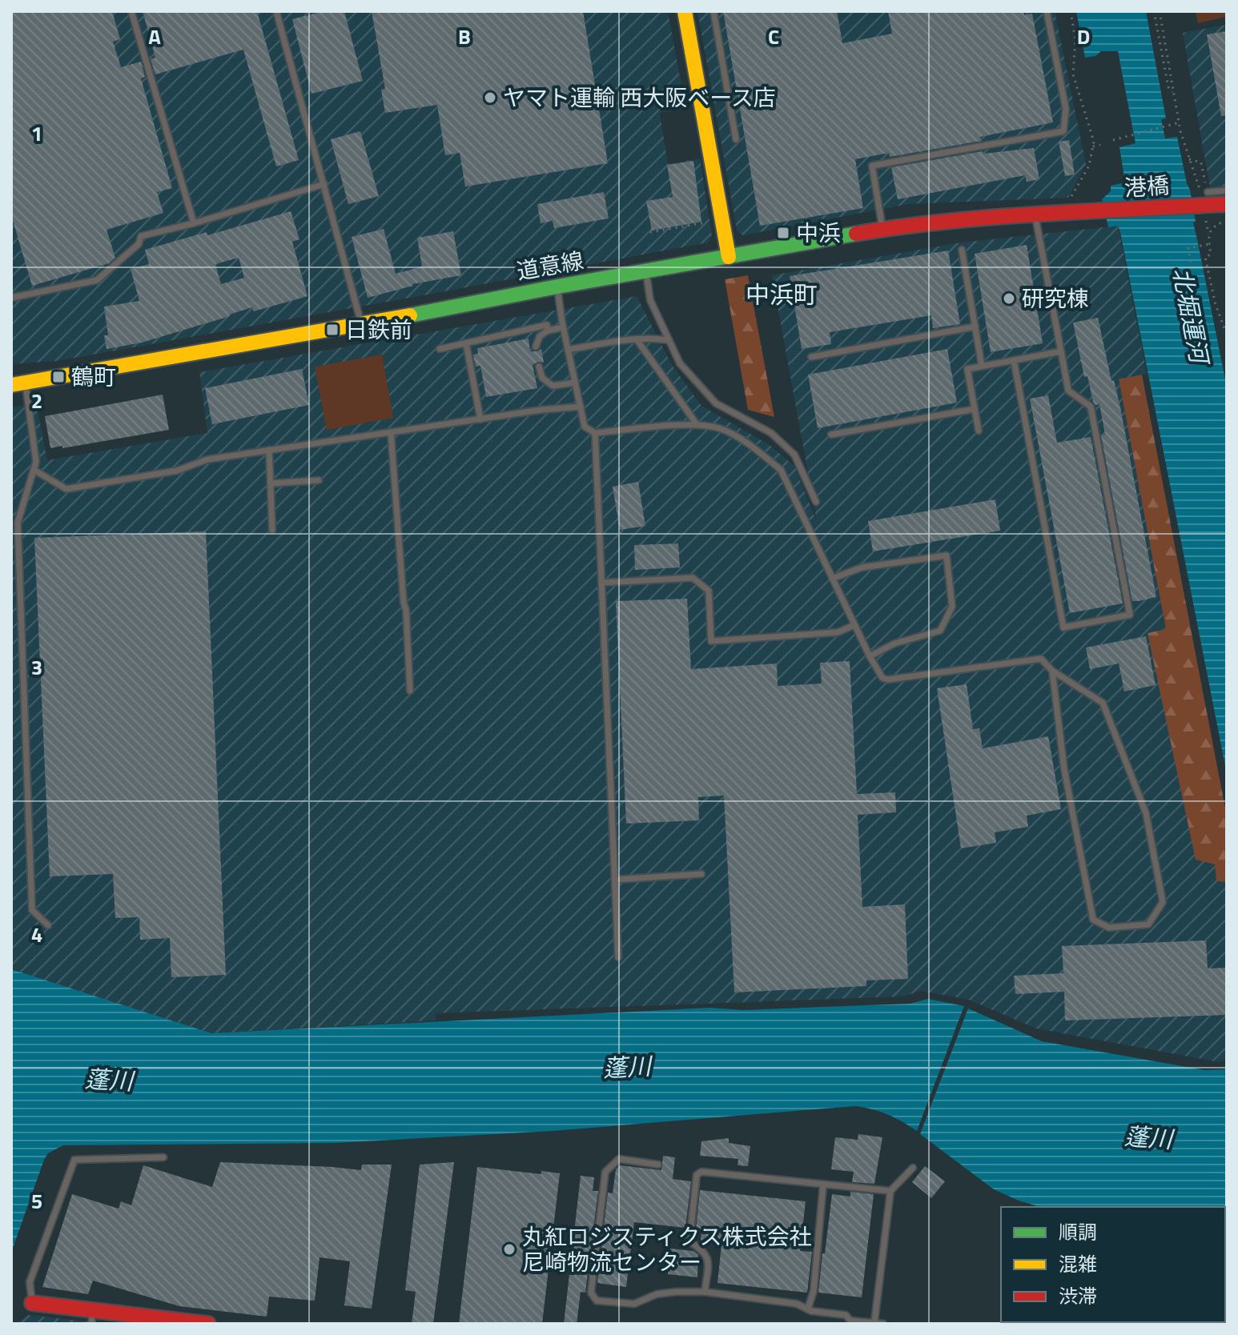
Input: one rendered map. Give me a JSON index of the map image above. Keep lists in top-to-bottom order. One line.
{"streets":{"street":["港橋","道意線"]},"crossings":[["港橋","道意線"]],"districts":["中浜町"],"water":["北堀運河","蓬川"],"places":{"other":["ヤマト運輸 西大阪ベース店","研究棟","丸紅ロジスティクス株式会社 尼崎物流センター"],"transit":["中浜","日鉄前","鶴町"]},"legend":["順調","混雑","渋滞"],"grid":{"columns":["A","B","C","D"],"rows":["1","2","3","4","5"]}}
